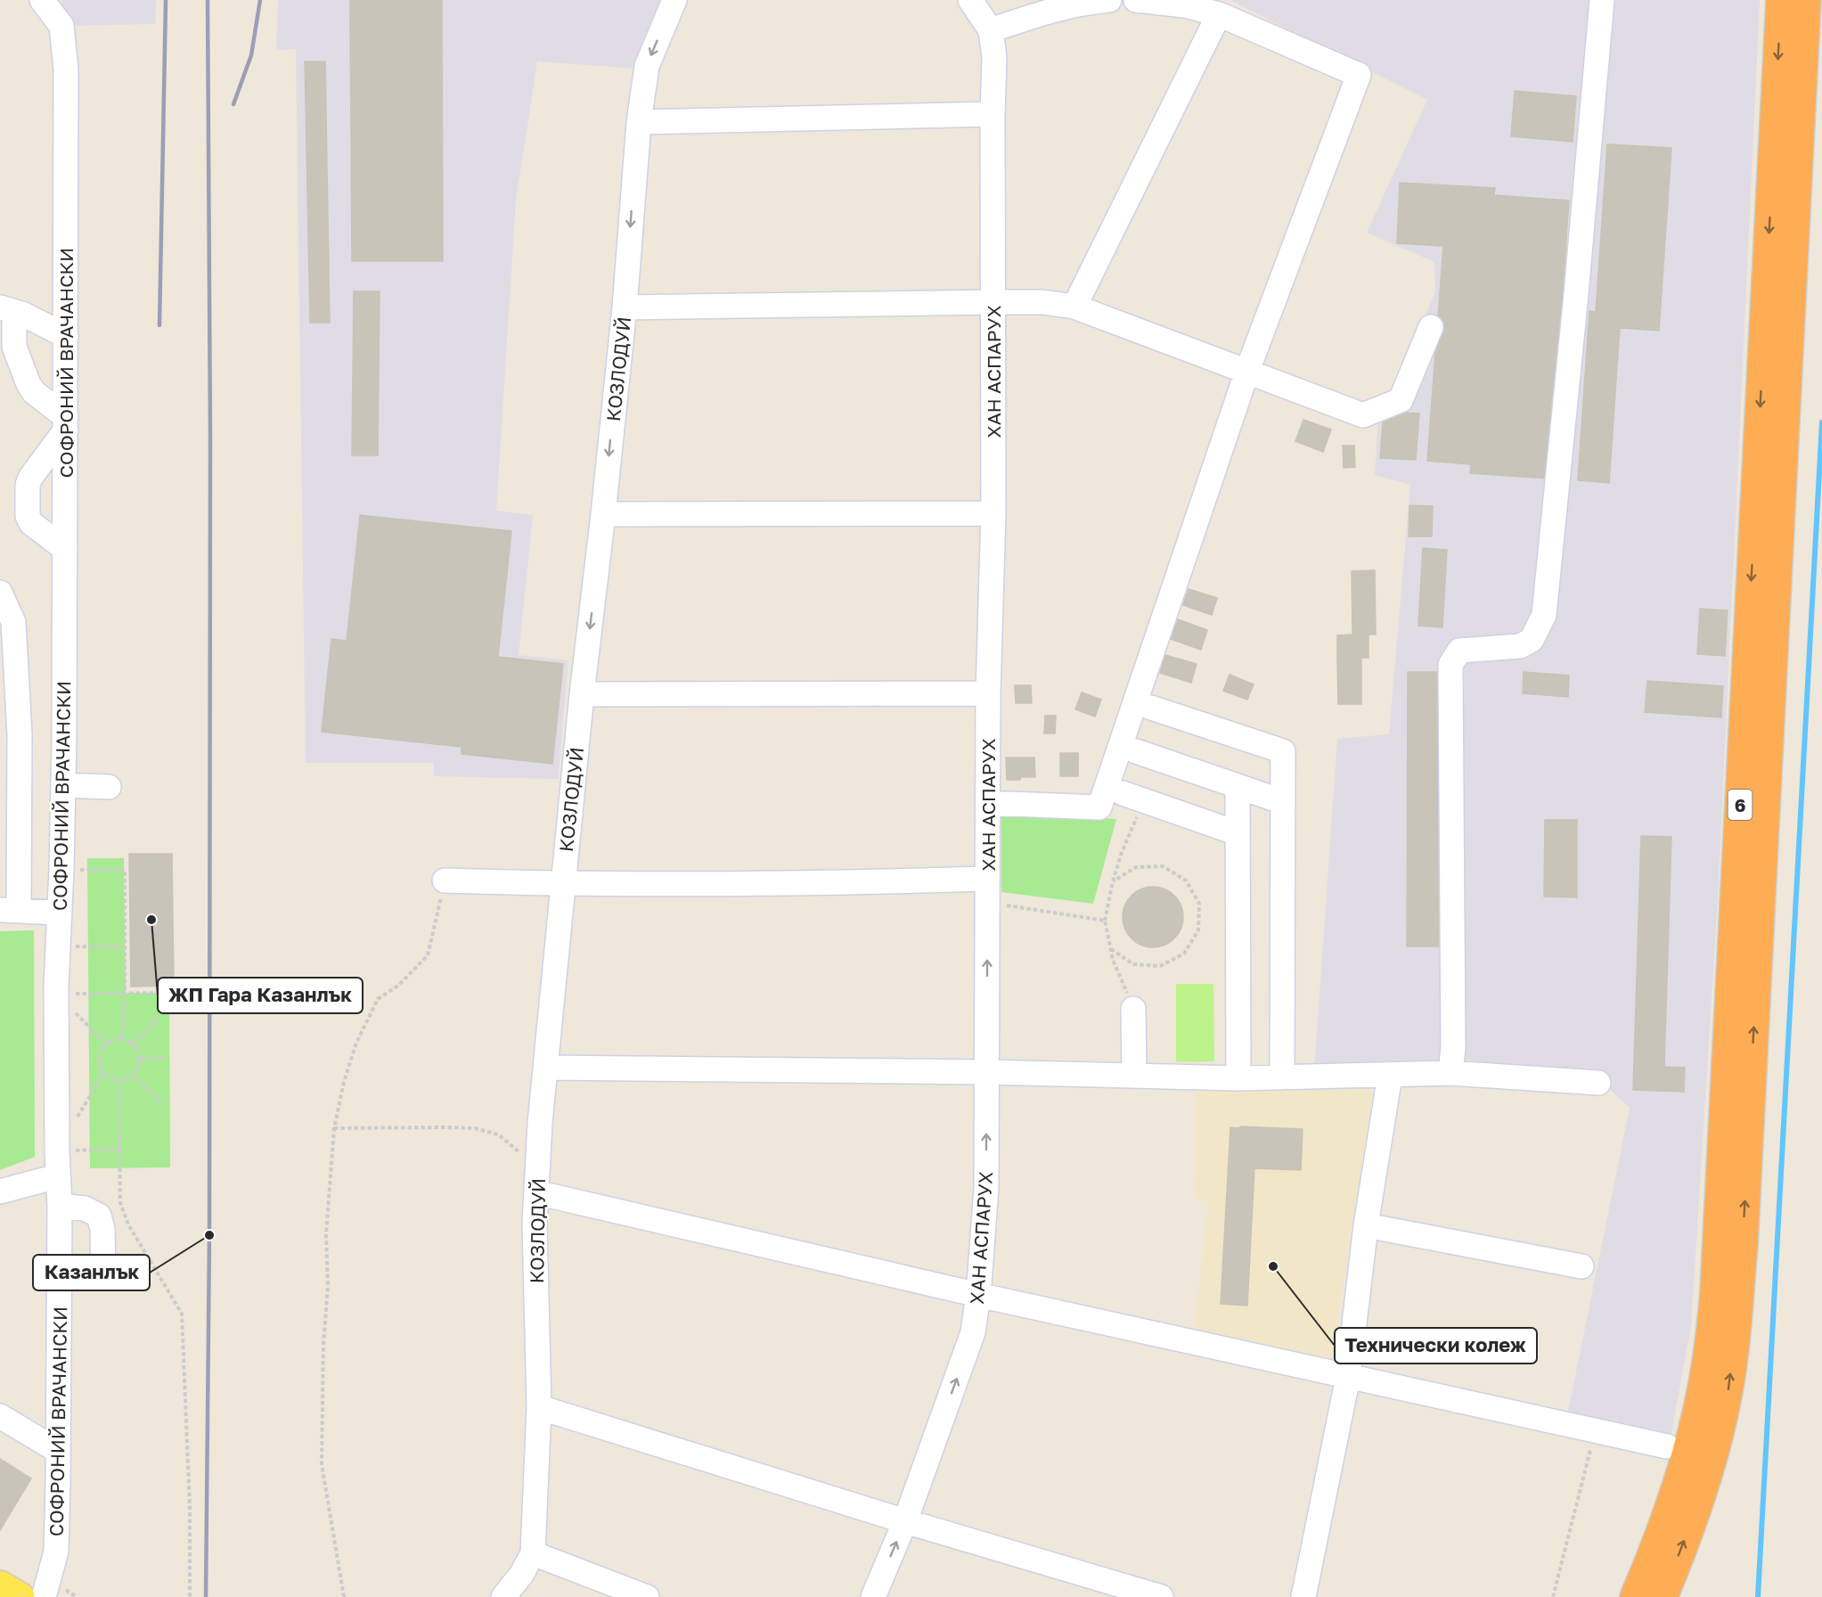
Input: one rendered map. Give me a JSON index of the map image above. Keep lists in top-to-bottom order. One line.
{"streets":{"highway":["6"],"street":["СОФРОНИЙ ВРАЧАНСКИ","КОЗЛОДУЙ","ХАН АСПАРУХ"]},"one_way":["КОЗЛОДУЙ","ХАН АСПАРУХ"],"places":["ЖП Гара Казанлък","Казанлък","Технически колеж"]}
